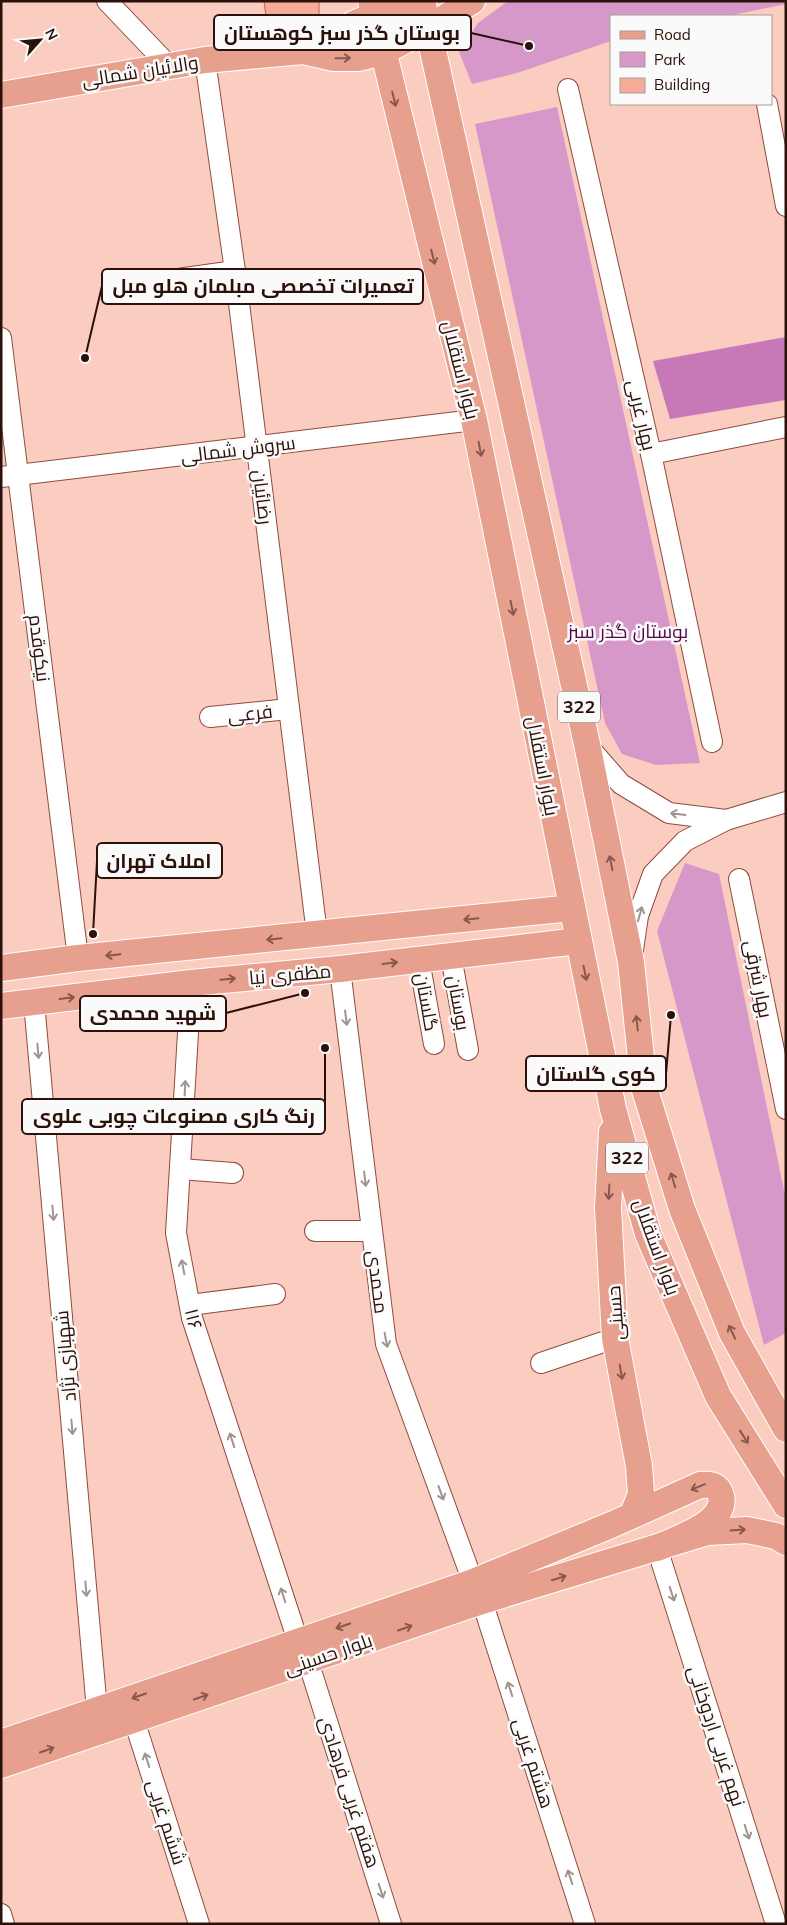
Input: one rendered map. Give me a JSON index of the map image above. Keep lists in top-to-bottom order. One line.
{"streets":{"main road":["والائیان شمالی","بلوار استقلال","322","مظفری نیا","حسینی","بلوار حسینی"],"street":["بهار غربی","سروش شمالی","رضائیان","نیکوقدم","فرعی","بهار شرقی","گلستان","بوستان","محمدی","۱۱۶","شهبازی نژاد","نهم غربی اردوخانی","هشتم غربی","هفتم غربی فرهادی","ششم غربی"]},"crossings":[["والائیان شمالی","بلوار استقلال"],["والائیان شمالی","رضائیان"],["بلوار استقلال","سروش شمالی"],["بلوار استقلال","مظفری نیا"],["بلوار استقلال","حسینی"],["سروش شمالی","رضائیان"],["سروش شمالی","نیکوقدم"],["رضائیان","فرعی"],["رضائیان","مظفری نیا"],["نیکوقدم","مظفری نیا"],["مظفری نیا","گلستان"],["مظفری نیا","بوستان"],["مظفری نیا","محمدی"],["مظفری نیا","۱۱۶"],["مظفری نیا","شهبازی نژاد"],["محمدی","بلوار حسینی"],["محمدی","هشتم غربی"],["حسینی","بلوار حسینی"],["۱۱۶","بلوار حسینی"],["۱۱۶","هفتم غربی فرهادی"],["شهبازی نژاد","بلوار حسینی"],["بلوار حسینی","نهم غربی اردوخانی"],["بلوار حسینی","هشتم غربی"],["بلوار حسینی","هفتم غربی فرهادی"],["بلوار حسینی","ششم غربی"]],"one_way":["محمدی","حسینی","۱۱۶","شهبازی نژاد","نهم غربی اردوخانی","هشتم غربی","هفتم غربی فرهادی","ششم غربی"],"parks":["بوستان گذر سبز"],"places":["بوستان گذر سبز کوهستان","تعمیرات تخصصی مبلمان هلو مبل","املاک تهران","شهید محمدی","کوی گلستان","رنگ کاری مصنوعات چوبی علوی"],"legend":["Road","Park","Building"],"north":"top right"}
